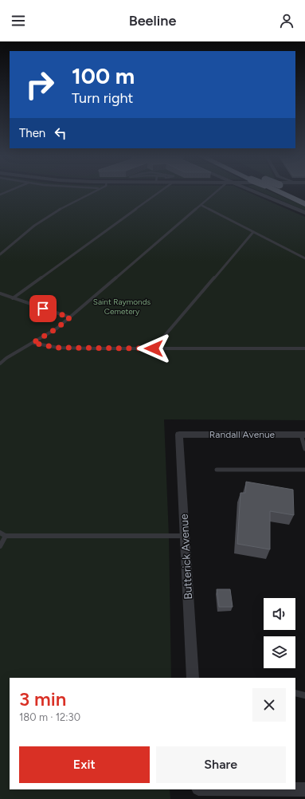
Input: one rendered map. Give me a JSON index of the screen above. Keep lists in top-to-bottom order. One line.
{"streets":{"street":["Randall Avenue","Butterick Avenue"]},"crossings":[["Randall Avenue","Butterick Avenue"]],"parks":["Saint Raymonds Cemetery"],"page":{"header":"Beeline","turn":["100 m","Turn right"],"then":"Then","heading":["3 min","180 m · 12:30"],"buttons":["Exit","Share"]}}
